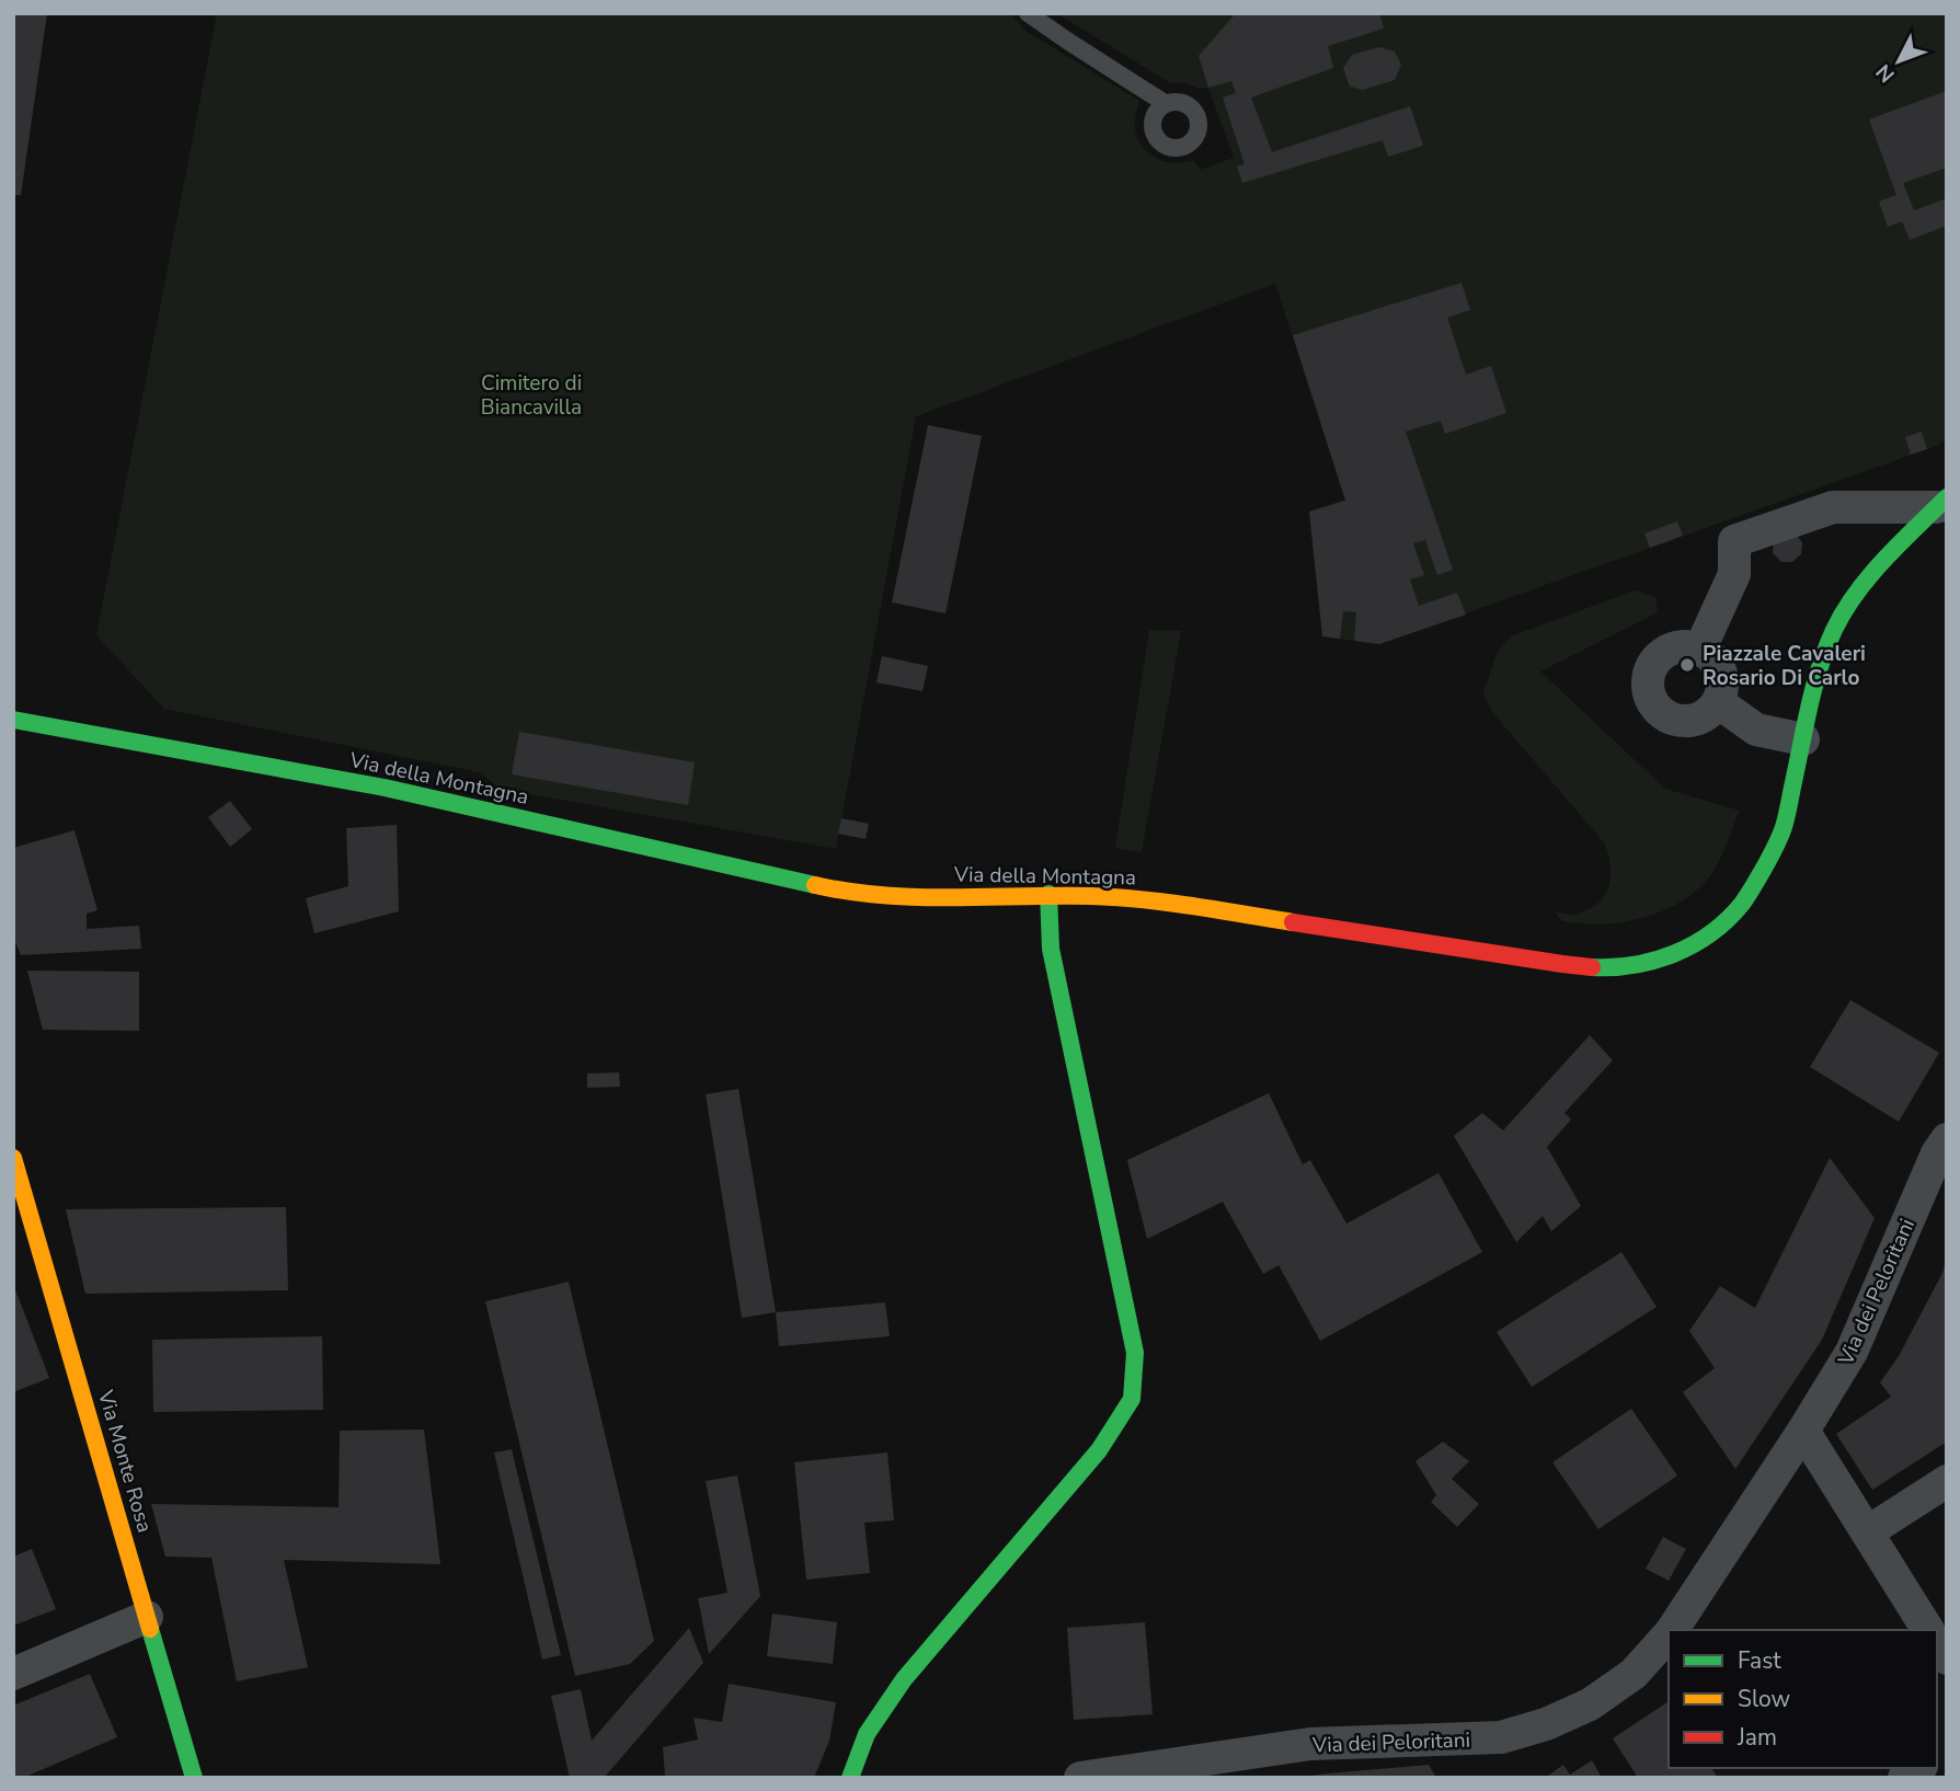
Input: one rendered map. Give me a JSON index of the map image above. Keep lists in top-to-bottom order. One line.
{"streets":{"street":["Via della Montagna","Via dei Peloritani","Via Monte Rosa"]},"parks":["Cimitero di Biancavilla"],"places":["Piazzale Cavaleri Rosario Di Carlo"],"legend":["Fast","Slow","Jam"],"north":"bottom left"}
